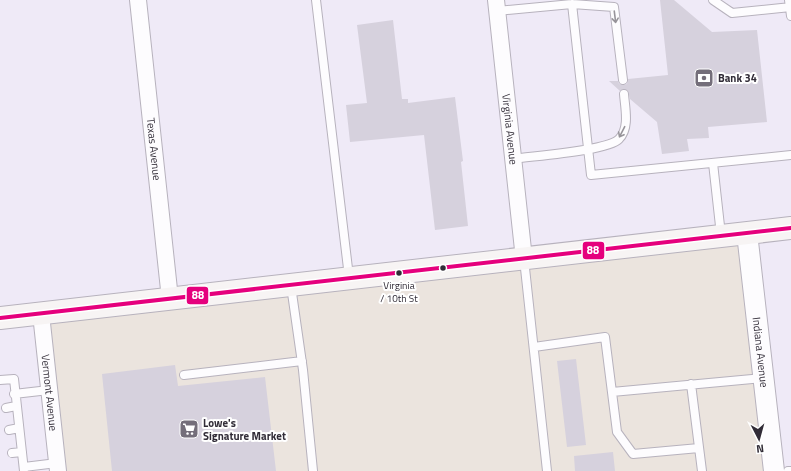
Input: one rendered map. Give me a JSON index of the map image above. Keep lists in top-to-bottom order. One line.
{"streets":{"street":["Virginia Avenue","Texas Avenue","Indiana Avenue","Vermont Avenue"]},"places":{"bank":["Bank 34"],"other":["Virginia / 10th St"],"supermarket":["Lowe's Signature Market"]},"lines":["transit line 88"],"north":"bottom"}
